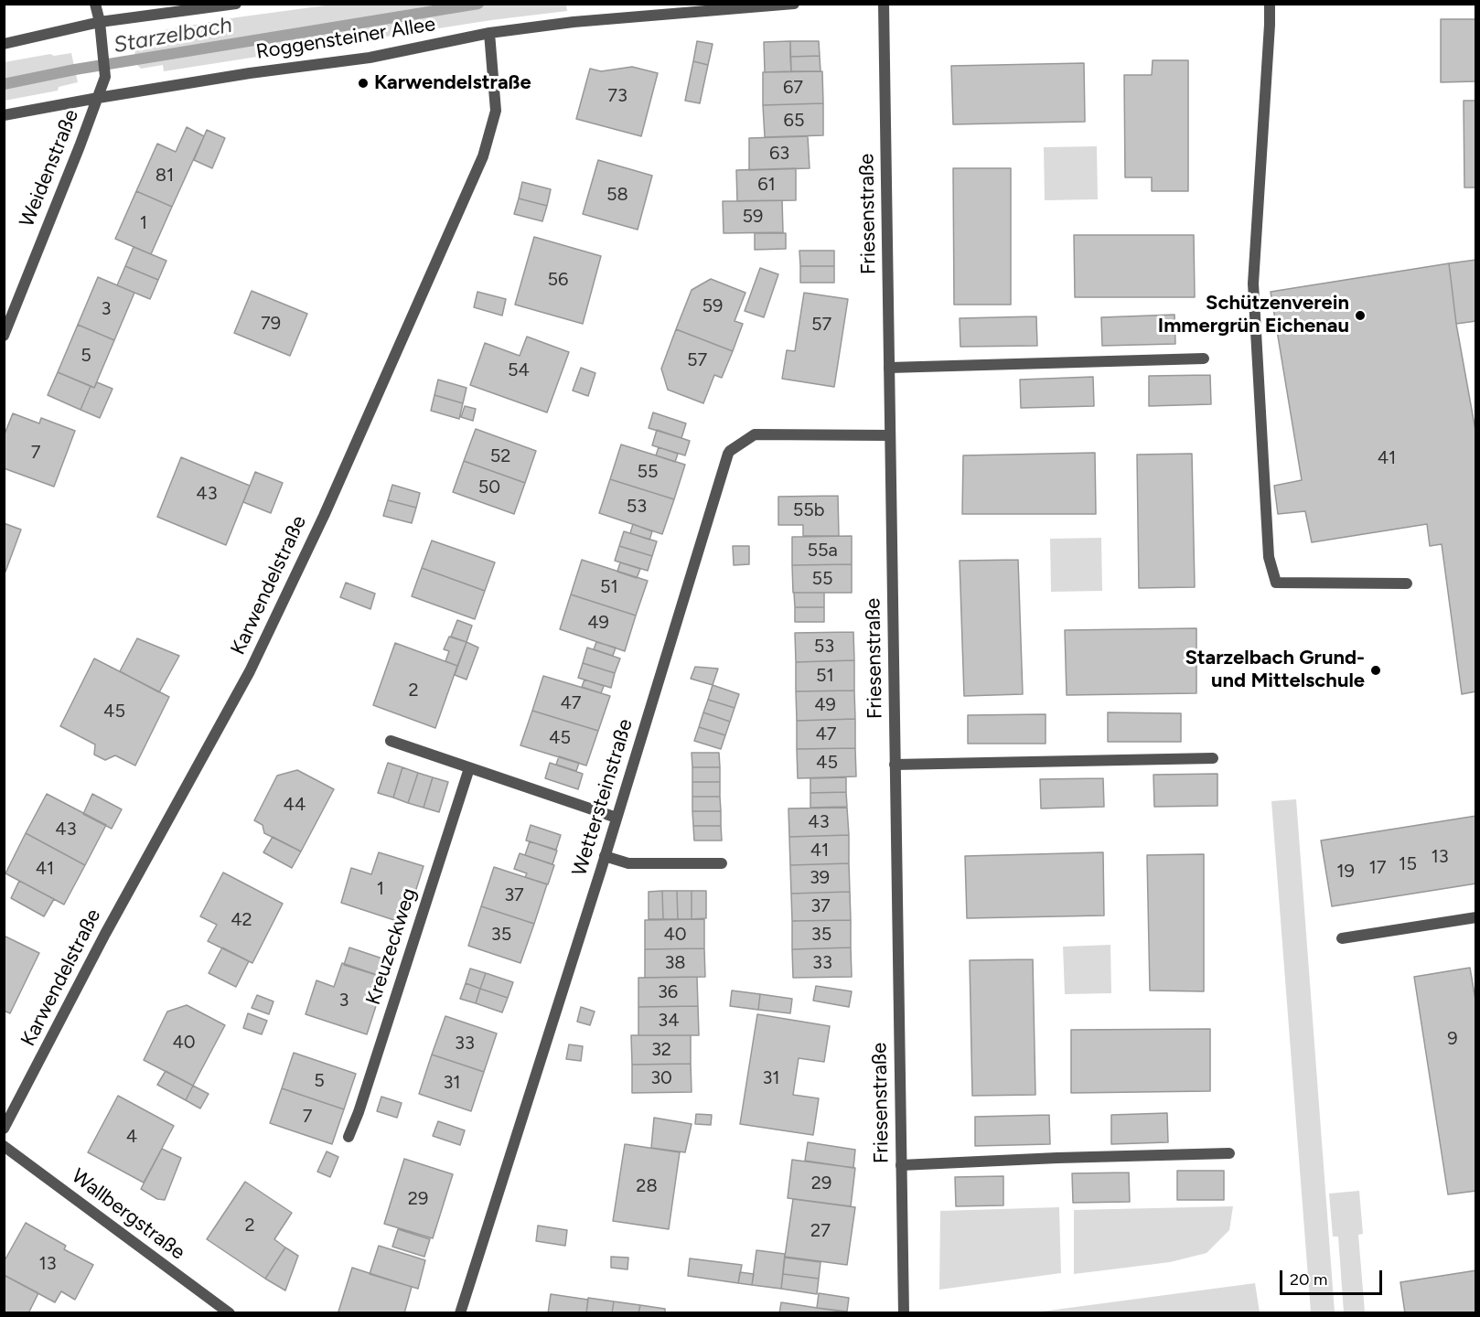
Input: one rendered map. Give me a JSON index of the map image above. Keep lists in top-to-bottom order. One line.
{"streets":{"street":["Roggensteiner Allee","Weidenstraße","Friesenstraße","Karwendelstraße","Wettersteinstraße","Kreuzeckweg","Wallbergstraße"]},"crossings":[["Roggensteiner Allee","Weidenstraße"],["Roggensteiner Allee","Karwendelstraße"],["Friesenstraße","Wettersteinstraße"]],"water":["Starzelbach"],"places":["Karwendelstraße","Schützenverein Immergrün Eichenau","Starzelbach Grund- und Mittelschule"],"house_numbers":["67","73","65","63","81","61","58","59","1","56","59","3","79","57","5","57","54","7","52","41","55","50","43","53","55b","55a","55","51","49","53","51","2","47","49","45","47","45","45","44","43","43","41","13","15","17","41","19","39","1","37","37","42","35","40","35","38","33","36","3","34","9","40","33","32","30","31","5","31","7","4","29","28","29","2","27","13"],"scale_bar":"20 m"}
